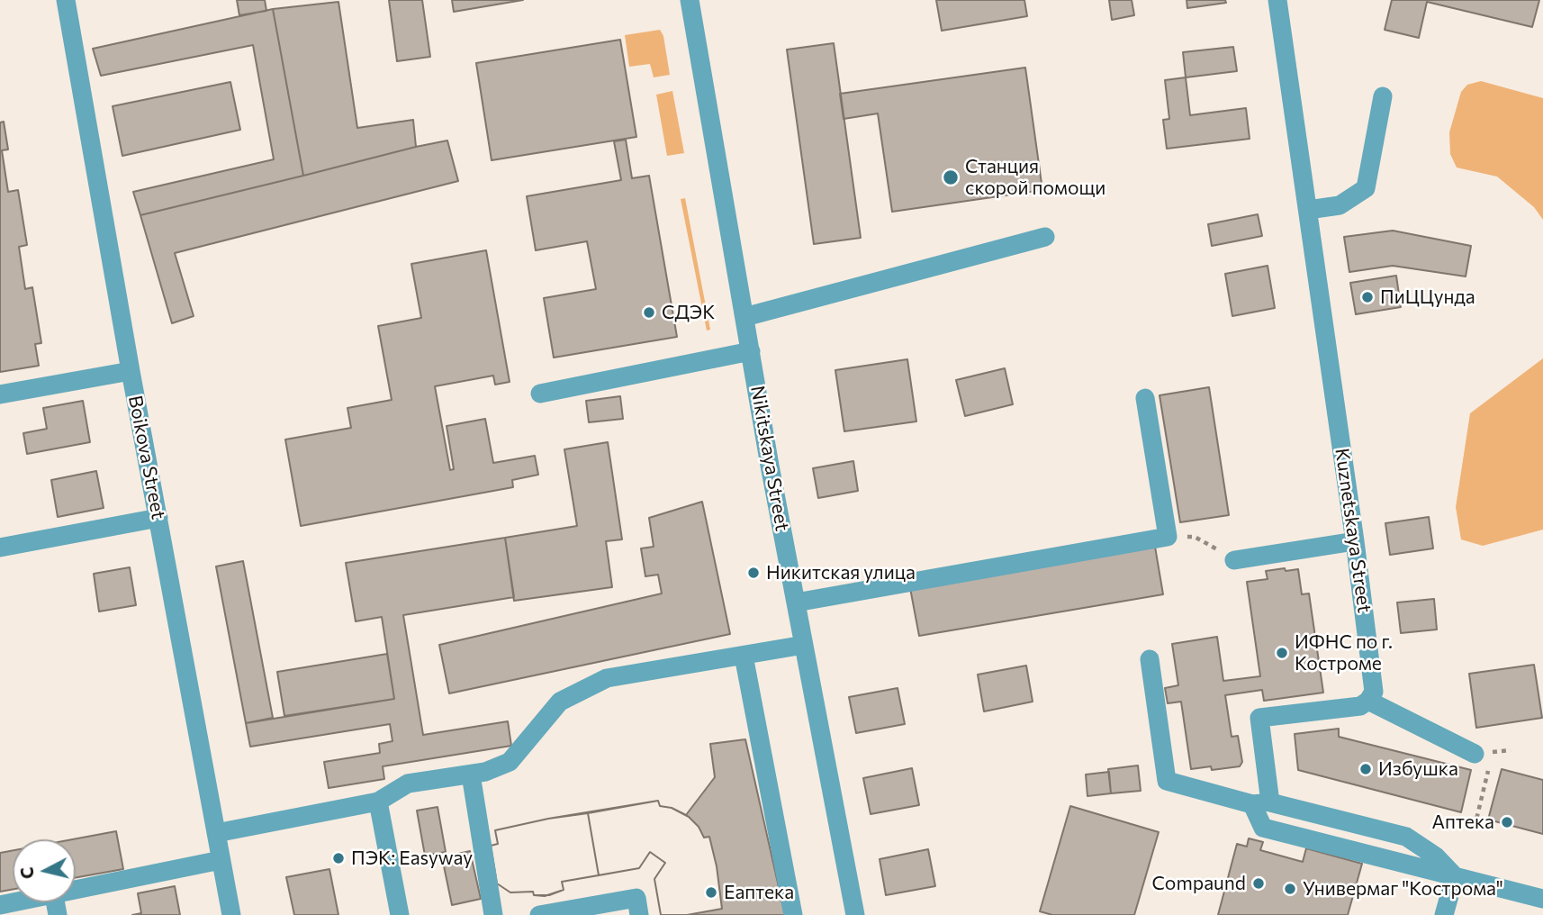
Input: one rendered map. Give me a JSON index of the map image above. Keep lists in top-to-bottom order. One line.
{"streets":{"street":["Boikova Street","Nikitskaya Street","Kuznetskaya Street"]},"places":["Станция скорой помощи","ПиЦЦунда","СДЭК","Никитская улица","ИФНС по г. Костроме","Избушка","Аптека","ПЭК: Easyway","Compaund","Универмаг \"Кострома\"","Еаптека"],"north":"left"}
